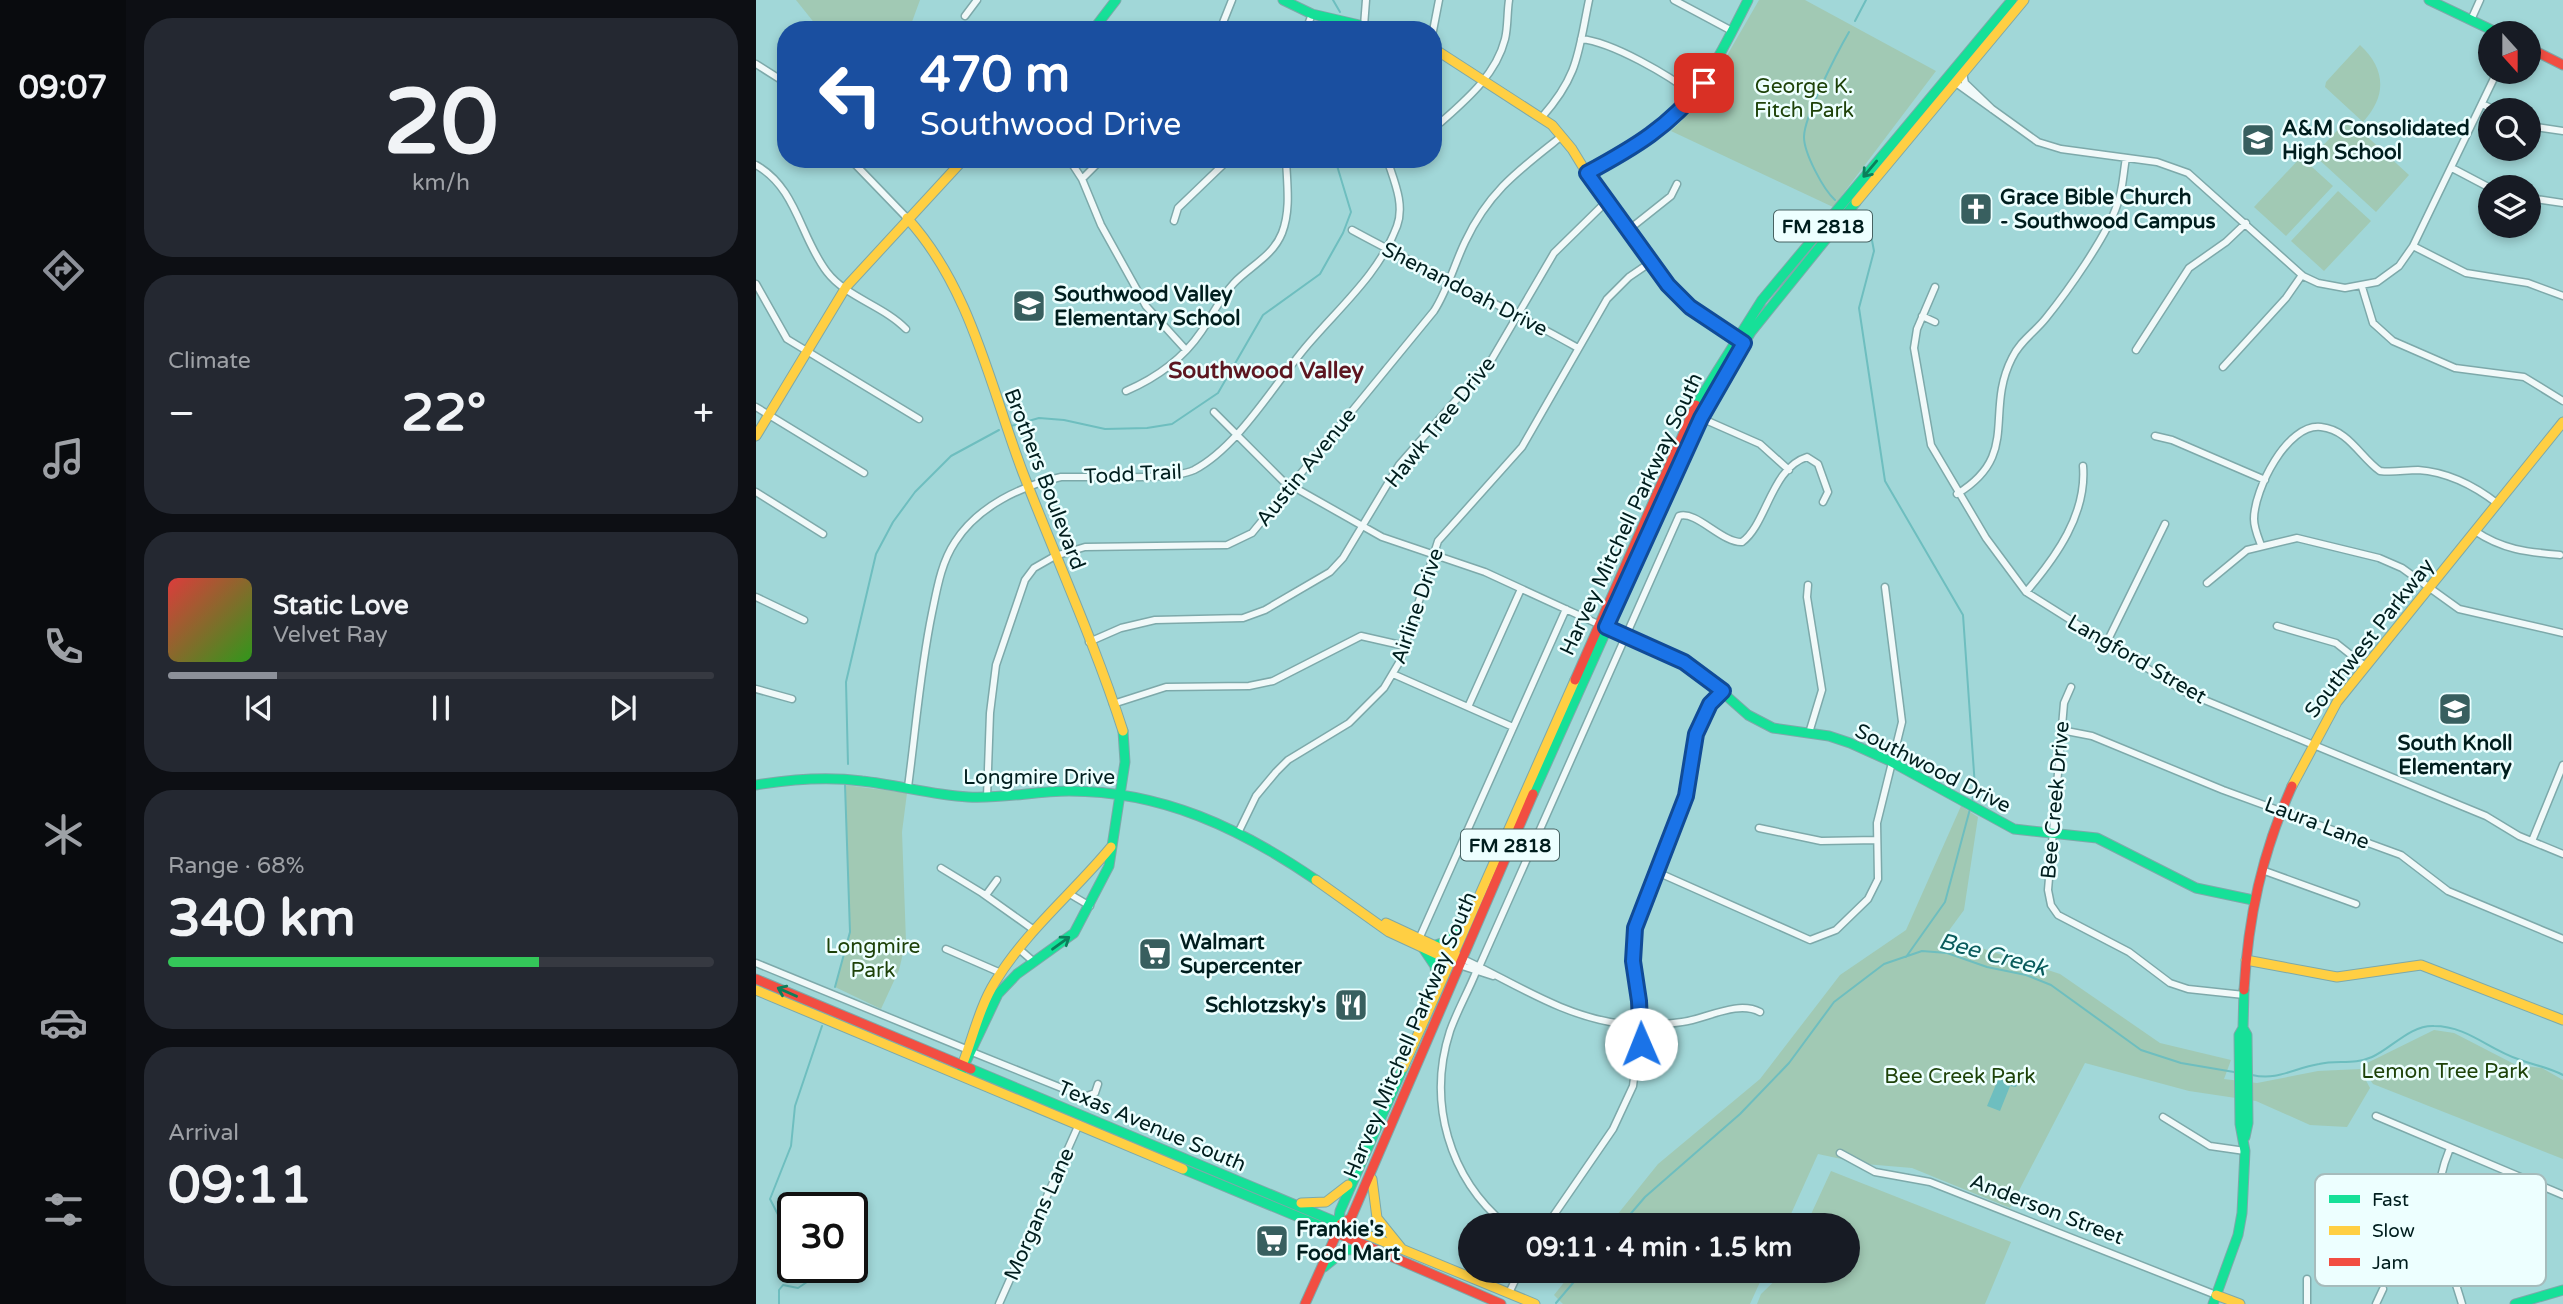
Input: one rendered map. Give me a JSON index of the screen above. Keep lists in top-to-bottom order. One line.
{"streets":{"main road":["FM 2818","Brothers Boulevard","Harvey Mitchell Parkway South","Southwest Parkway","Southwood Drive","Longmire Drive","Texas Avenue South","Anderson Street"],"street":["Shenandoah Drive","Hawk Tree Drive","Austin Avenue","Todd Trail","Airline Drive","Langford Street","Bee Creek Drive","Laura Lane","Morgans Lane"]},"crossings":[["Shenandoah Drive","Hawk Tree Drive"],["Shenandoah Drive","Austin Avenue"],["Shenandoah Drive","Todd Trail"],["Shenandoah Drive","Airline Drive"],["Hawk Tree Drive","Brothers Boulevard"],["Hawk Tree Drive","Southwood Drive"],["Austin Avenue","Brothers Boulevard"],["Austin Avenue","Southwood Drive"],["Austin Avenue","Longmire Drive"],["Todd Trail","Brothers Boulevard"],["Todd Trail","Southwood Drive"],["Todd Trail","Longmire Drive"],["Brothers Boulevard","Longmire Drive"],["Brothers Boulevard","Texas Avenue South"],["Harvey Mitchell Parkway South","Southwood Drive"],["Harvey Mitchell Parkway South","Longmire Drive"],["Harvey Mitchell Parkway South","Texas Avenue South"],["Airline Drive","Southwood Drive"],["Airline Drive","Longmire Drive"],["Southwest Parkway","Langford Street"],["Southwest Parkway","Southwood Drive"],["Southwest Parkway","Bee Creek Drive"],["Southwest Parkway","Laura Lane"],["Southwest Parkway","Anderson Street"],["Southwood Drive","Bee Creek Drive"],["Bee Creek Drive","Laura Lane"],["Texas Avenue South","Morgans Lane"]],"districts":["Southwood Valley"],"water":["Bee Creek"],"parks":["George K. Fitch Park","Longmire Park","Lemon Tree Park","Bee Creek Park"],"places":{"school or university":["A&M Consolidated High School","Southwood Valley Elementary School","South Knoll Elementary"],"church":["Grace Bible Church - Southwood Campus"],"supermarket":["Walmart Supercenter","Frankie's Food Mart"],"restaurant":["Schlotzsky's"]},"legend":["Fast","Slow","Jam"],"north":"bottom","page":{"tabs":"09:07","tile":[["20","km/h"],"Climate",["Range · 68%","340 km"],["Arrival","09:11"]],"turn":["470 m","Southwood Drive"],"heat":["−","22°","+"],"song":["Static Love","Velvet Ray"],"limit":"30","trip":"09:11 · 4 min · 1.5 km"}}
